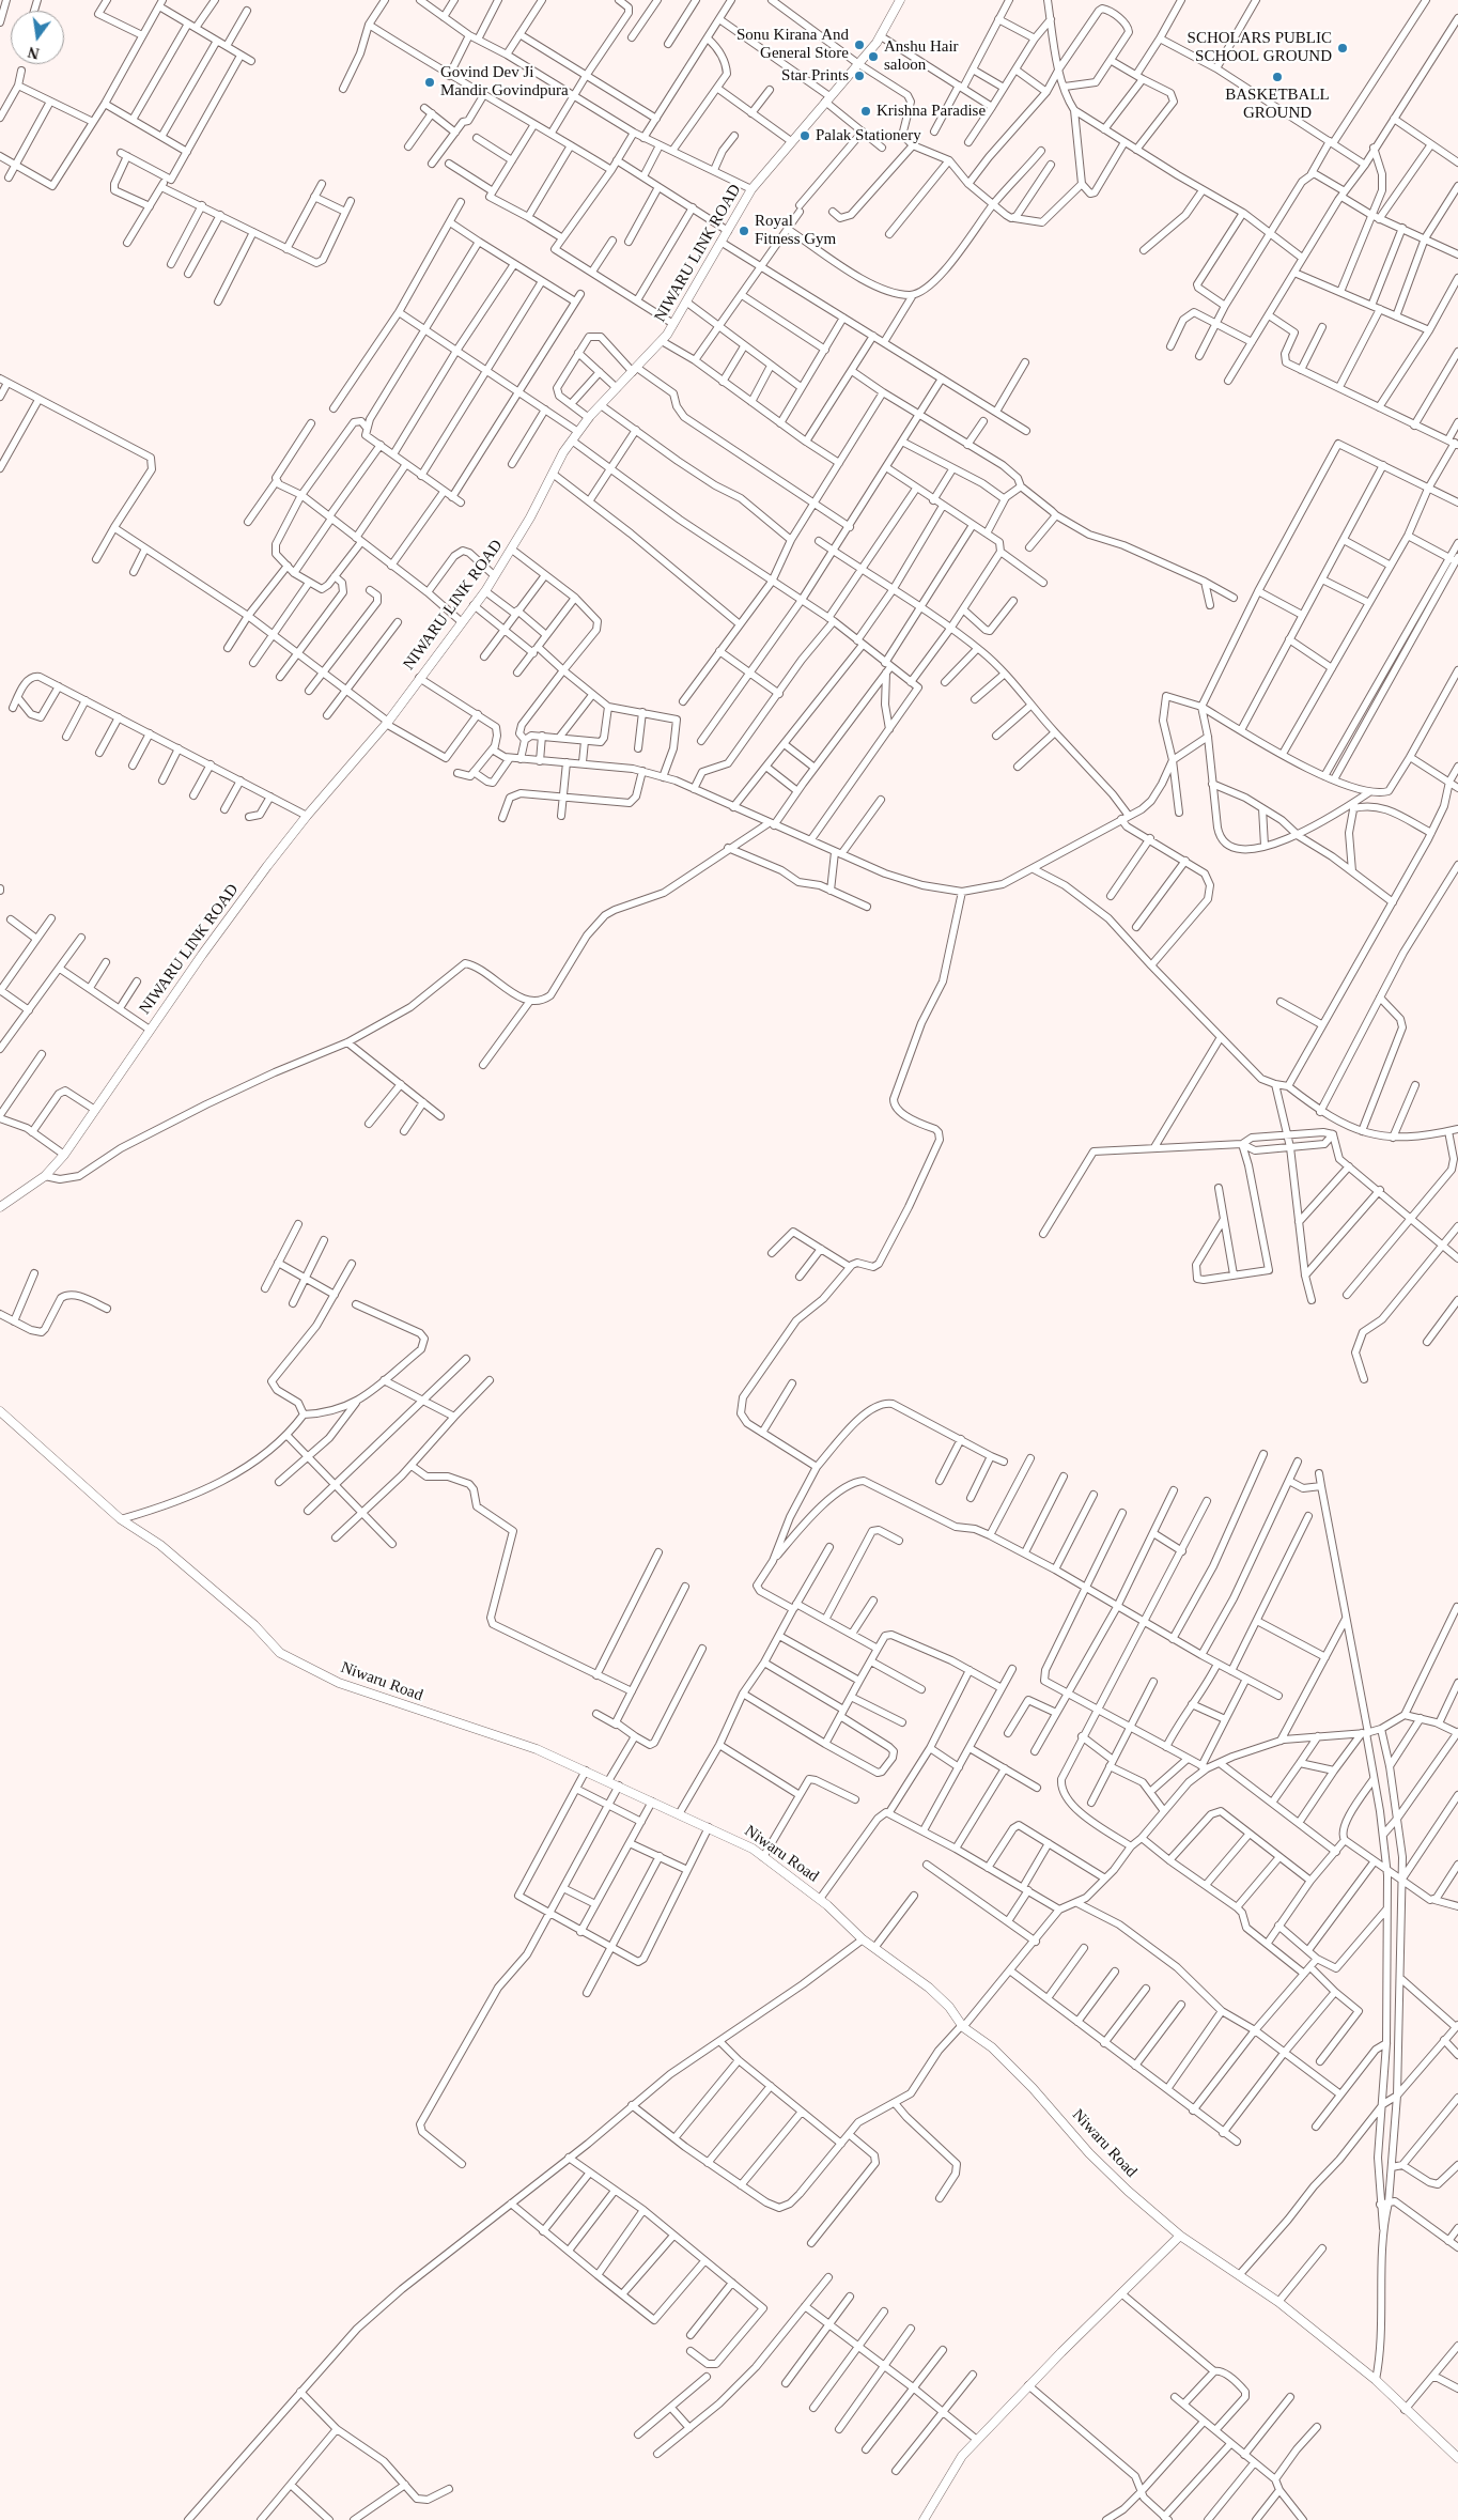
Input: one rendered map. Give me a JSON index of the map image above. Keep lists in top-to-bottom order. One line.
{"streets":{"street":["NIWARU LINK ROAD","Niwaru Road"]},"places":["Sonu Kirana And General Store","SCHOLARS PUBLIC SCHOOL GROUND","Anshu Hair saloon","Star Prints","BASKETBALL GROUND","Govind Dev Ji Mandir Govindpura","Krishna Paradise","Palak Stationery","Royal Fitness Gym"],"north":"bottom"}
